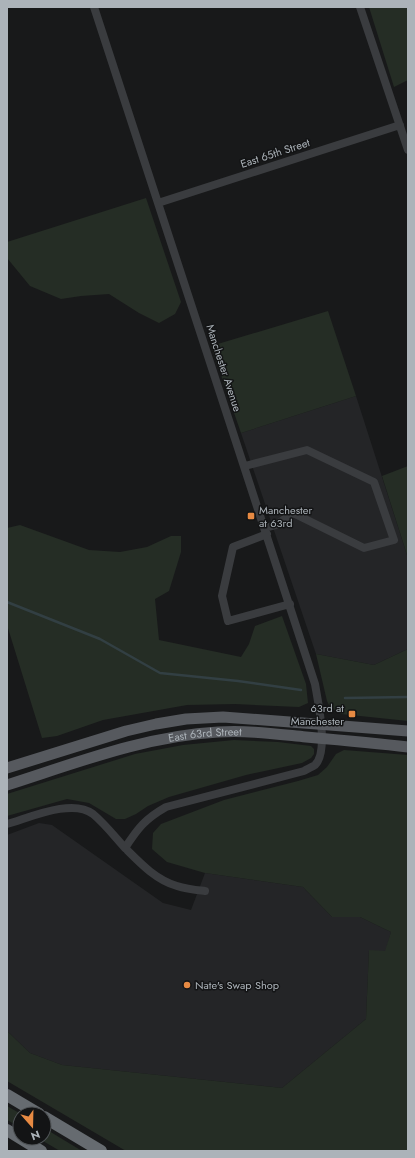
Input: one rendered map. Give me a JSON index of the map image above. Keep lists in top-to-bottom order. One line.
{"streets":{"main road":["East 63rd Street"],"street":["East 65th Street","Manchester Avenue"]},"crossings":[["East 65th Street","Manchester Avenue"],["Manchester Avenue","East 63rd Street"]],"places":{"transit":["Manchester at 63rd","63rd at Manchester"],"other":["Nate's Swap Shop"]},"north":"bottom"}
